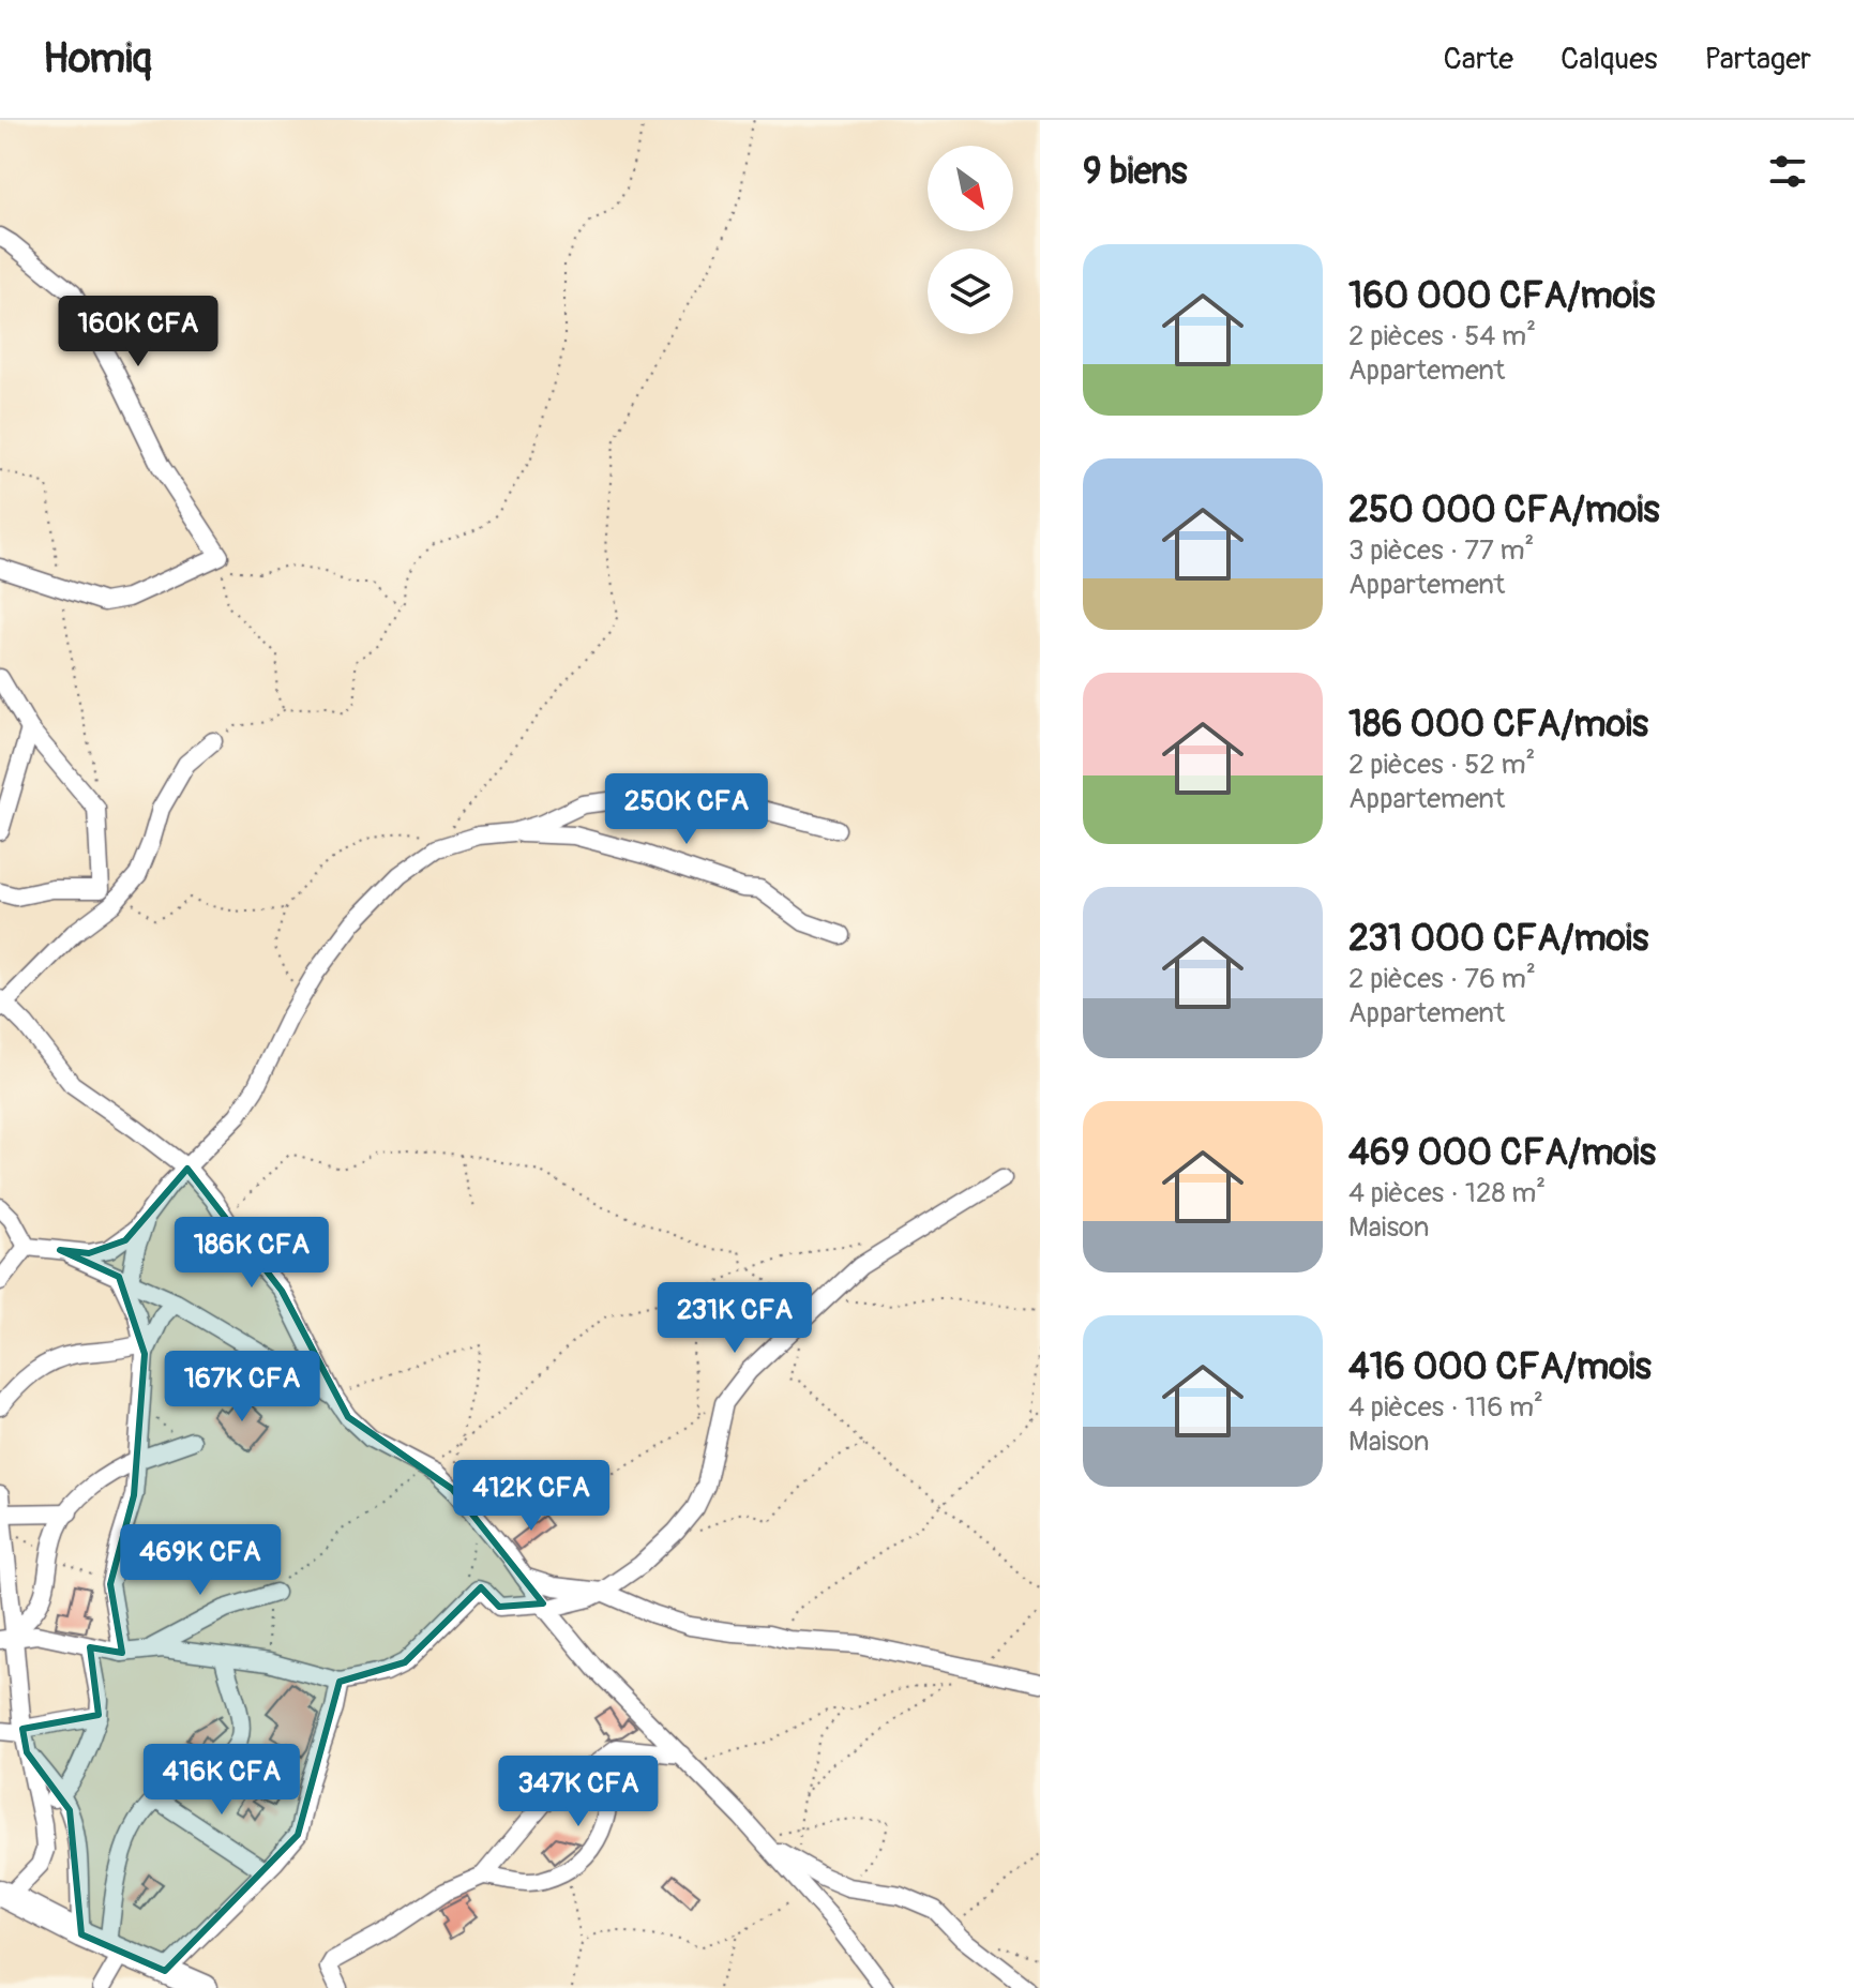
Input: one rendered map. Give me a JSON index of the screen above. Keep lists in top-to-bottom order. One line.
{"north":"bottom right","page":{"header":"Homiq","nav":["Carte","Calques","Partager"],"heading":"9 biens","list":[{"name":"160 000 CFA/mois","note":"2 pièces · 54 m² · Appartement"},{"name":"250 000 CFA/mois","note":"3 pièces · 77 m² · Appartement"},{"name":"186 000 CFA/mois","note":"2 pièces · 52 m² · Appartement"},{"name":"231 000 CFA/mois","note":"2 pièces · 76 m² · Appartement"},{"name":"469 000 CFA/mois","note":"4 pièces · 128 m² · Maison"},{"name":"416 000 CFA/mois","note":"4 pièces · 116 m² · Maison"}],"price":["160K CFA","250K CFA","186K CFA","231K CFA","167K CFA","412K CFA","469K CFA","416K CFA","347K CFA"]}}
